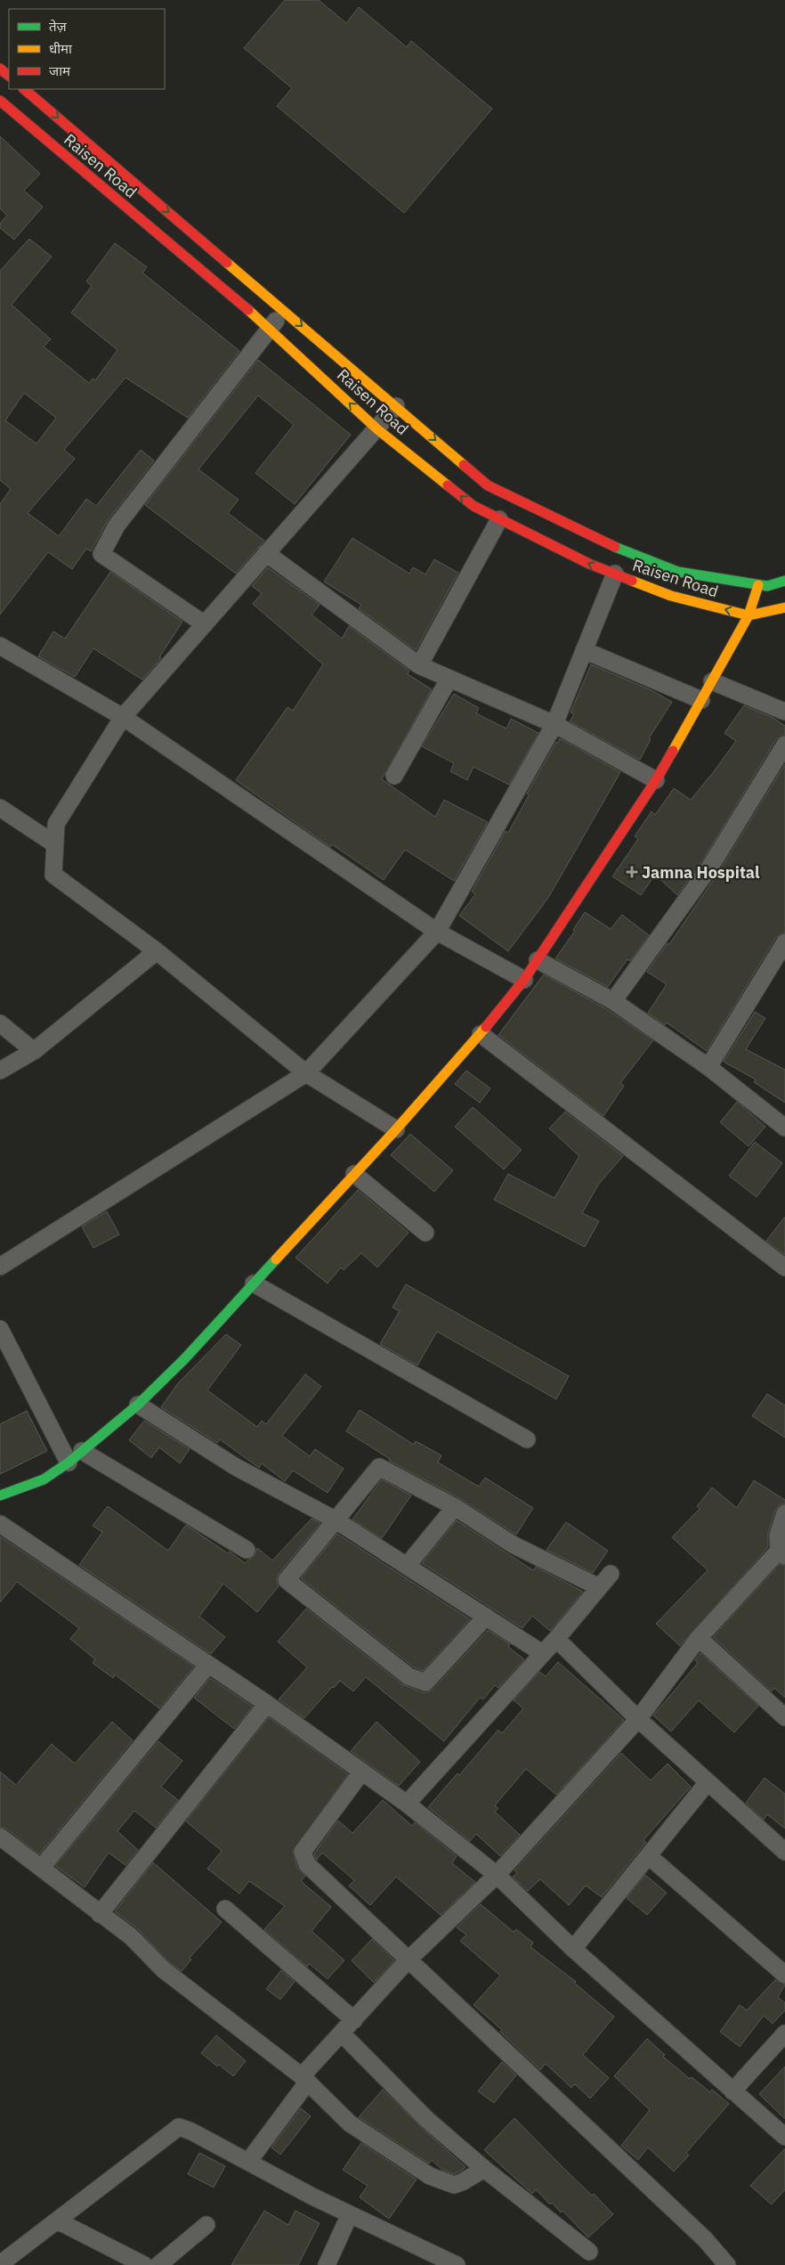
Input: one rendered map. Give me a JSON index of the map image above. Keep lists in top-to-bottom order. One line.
{"streets":{"main road":["Raisen Road"]},"places":{"health":["Jamna Hospital"]},"legend":["तेज़","धीमा","जाम"]}
